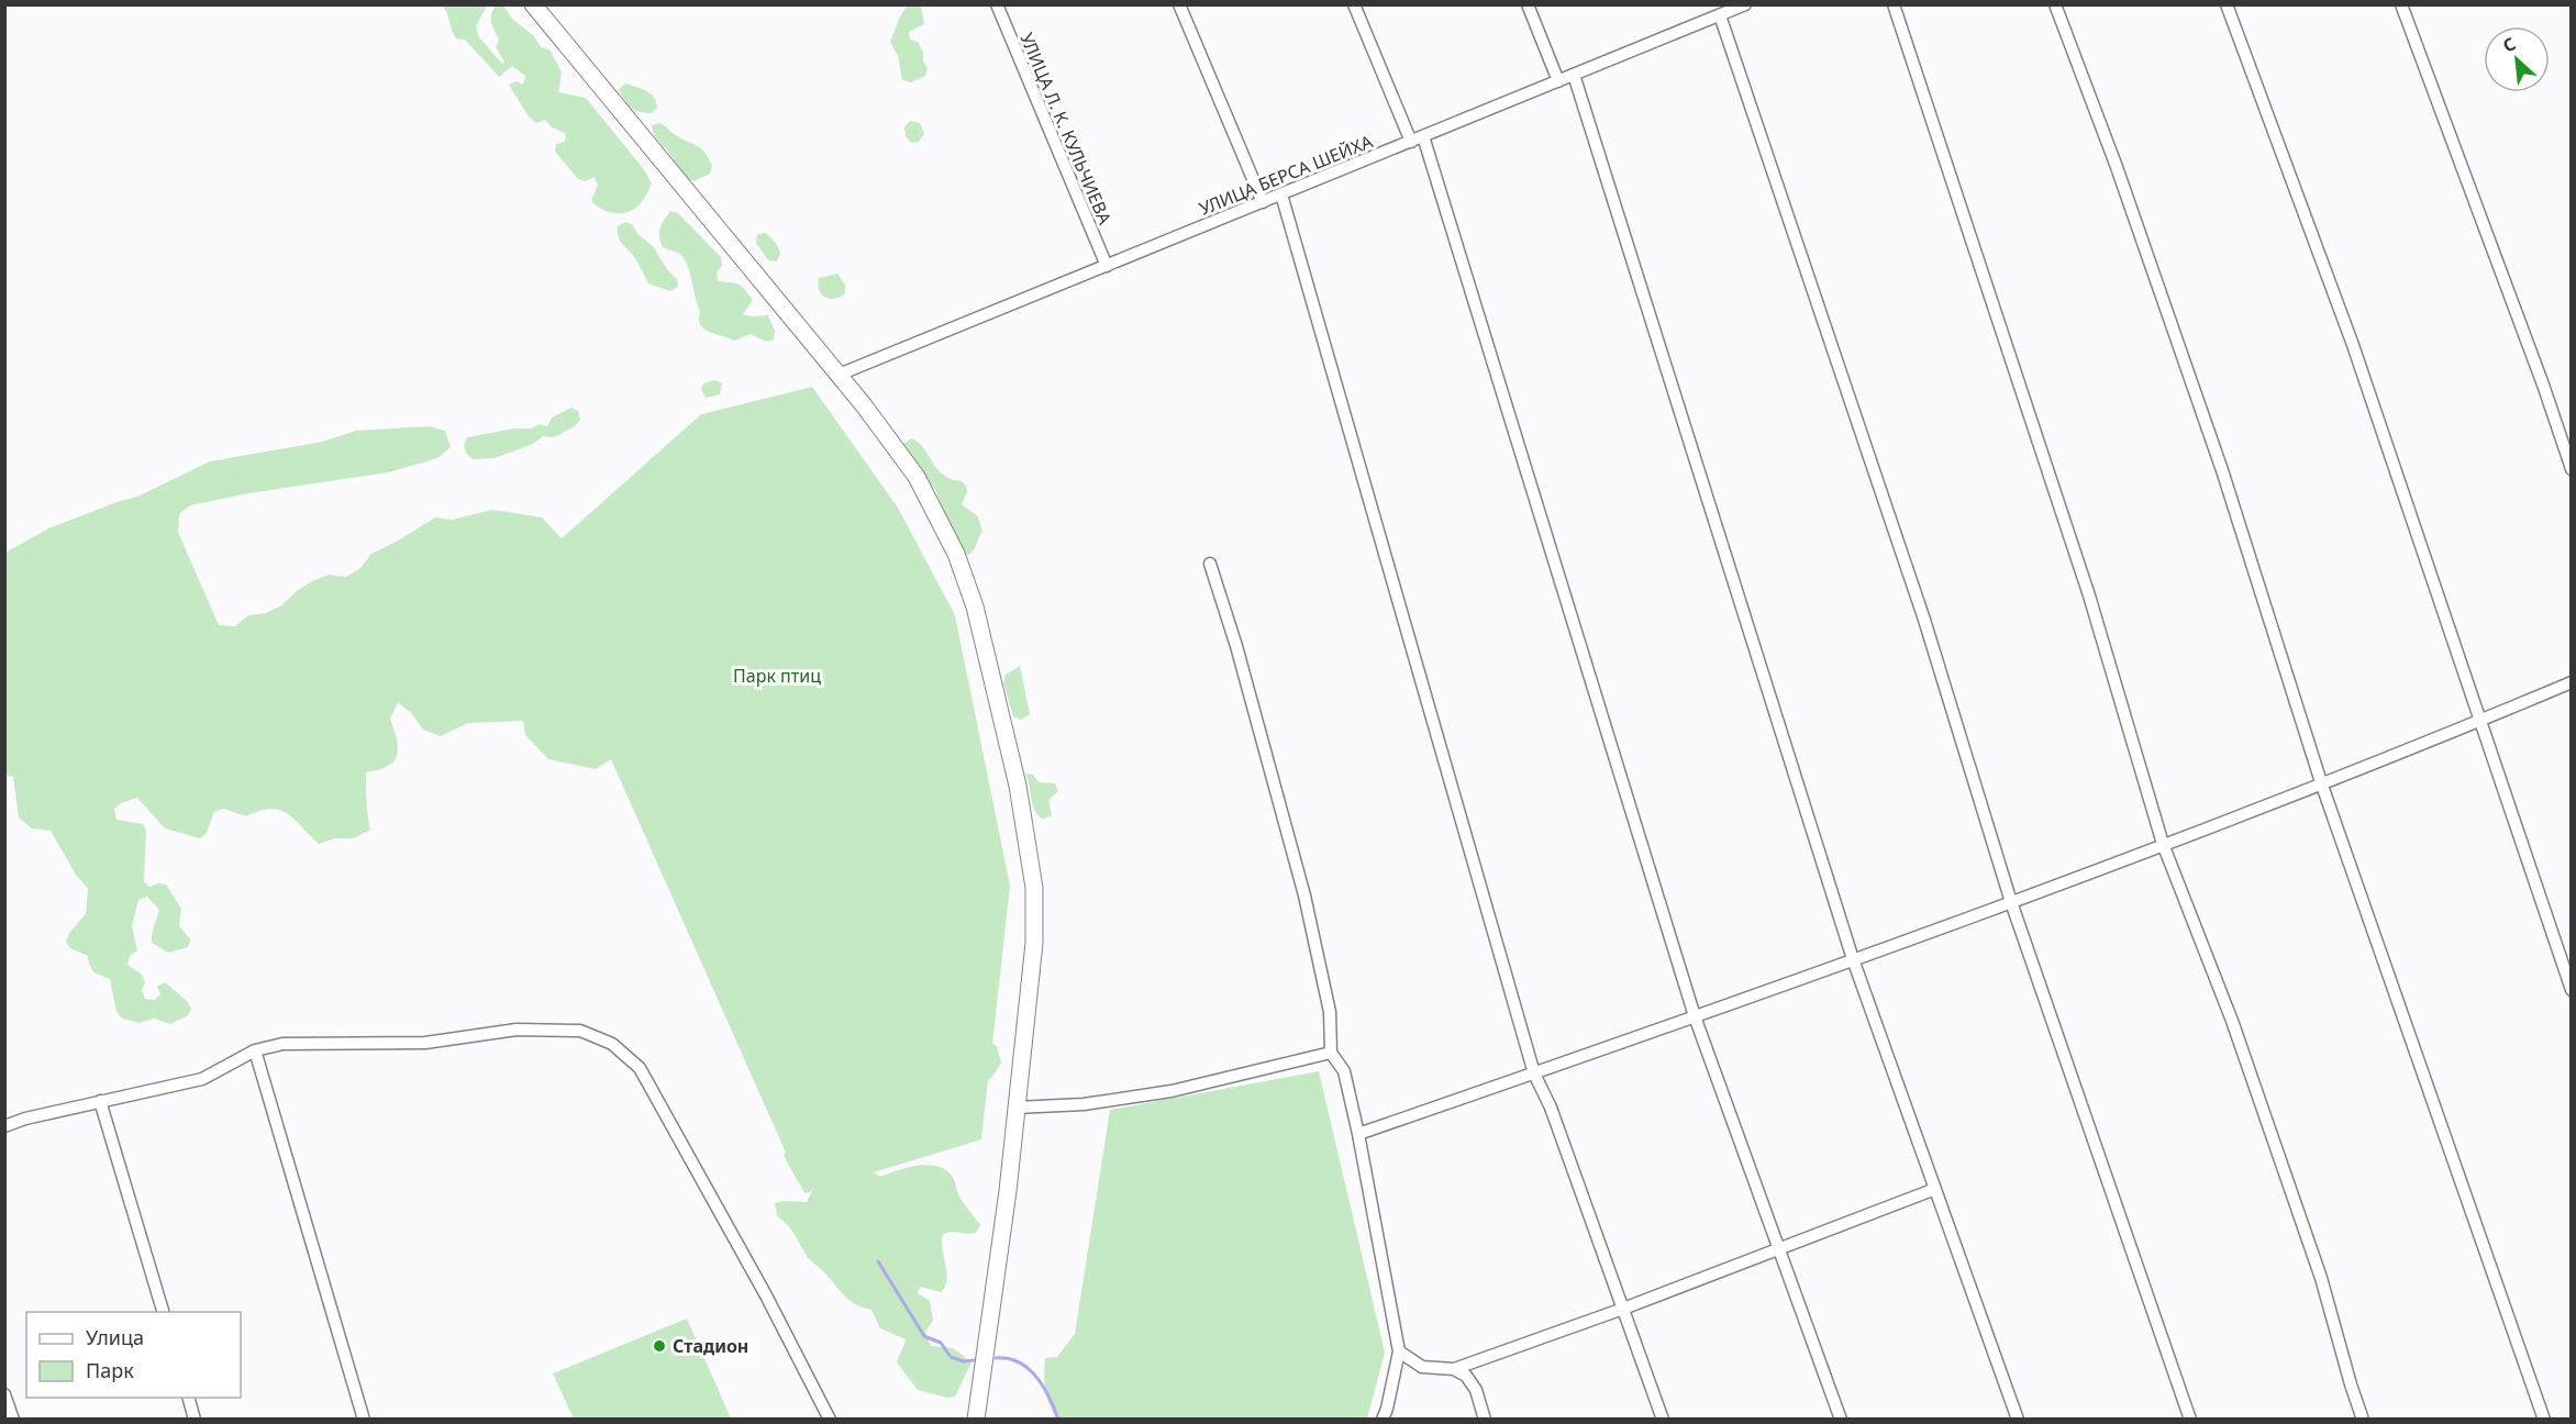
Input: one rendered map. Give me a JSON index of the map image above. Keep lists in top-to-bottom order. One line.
{"streets":{"street":["УЛИЦА Л. К. КУЛЬЧИЕВА","УЛИЦА БЕРСА ШЕЙХА"]},"crossings":[["УЛИЦА Л. К. КУЛЬЧИЕВА","УЛИЦА БЕРСА ШЕЙХА"]],"parks":["Парк птиц"],"places":["Стадион"],"legend":["Улица","Парк"],"north":"top left"}
